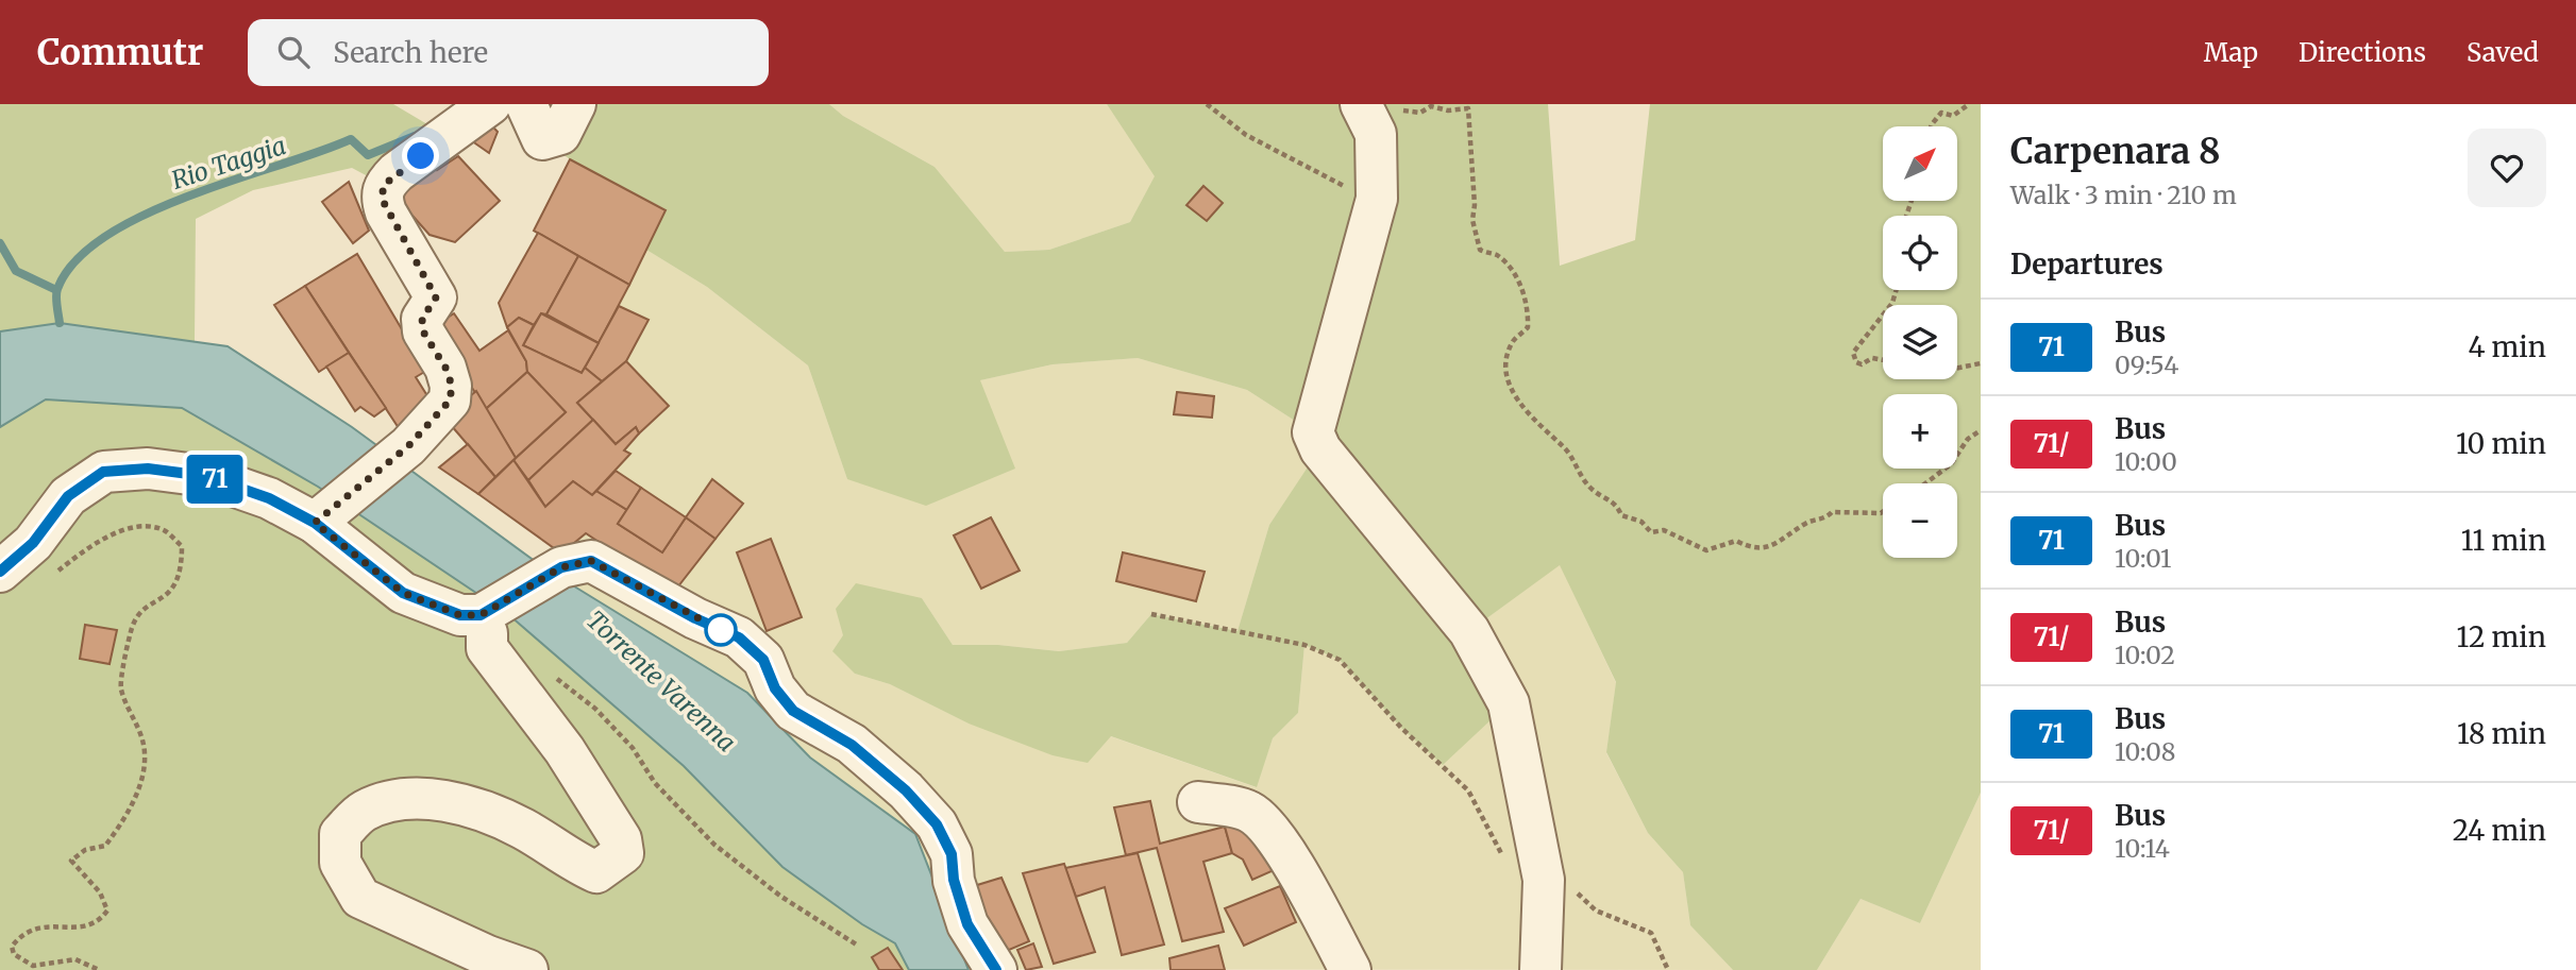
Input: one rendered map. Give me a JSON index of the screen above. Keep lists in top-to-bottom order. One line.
{"water":["Rio Taggia","Torrente Varenna"],"lines":["bus line 71"],"north":"top right","page":{"header":"Commutr","search":"Search here","nav":["Map","Directions","Saved"],"on_map":"71","heading":[["Carpenara 8","Walk · 3 min · 210 m"],"Departures"],"map_buttons":["+","−"],"list":[{"mark":"71","name":"Bus","note":"09:54","value":"4 min"},{"mark":"71/","name":"Bus","note":"10:00","value":"10 min"},{"mark":"71","name":"Bus","note":"10:01","value":"11 min"},{"mark":"71/","name":"Bus","note":"10:02","value":"12 min"},{"mark":"71","name":"Bus","note":"10:08","value":"18 min"},{"mark":"71/","name":"Bus","note":"10:14","value":"24 min"}]}}
